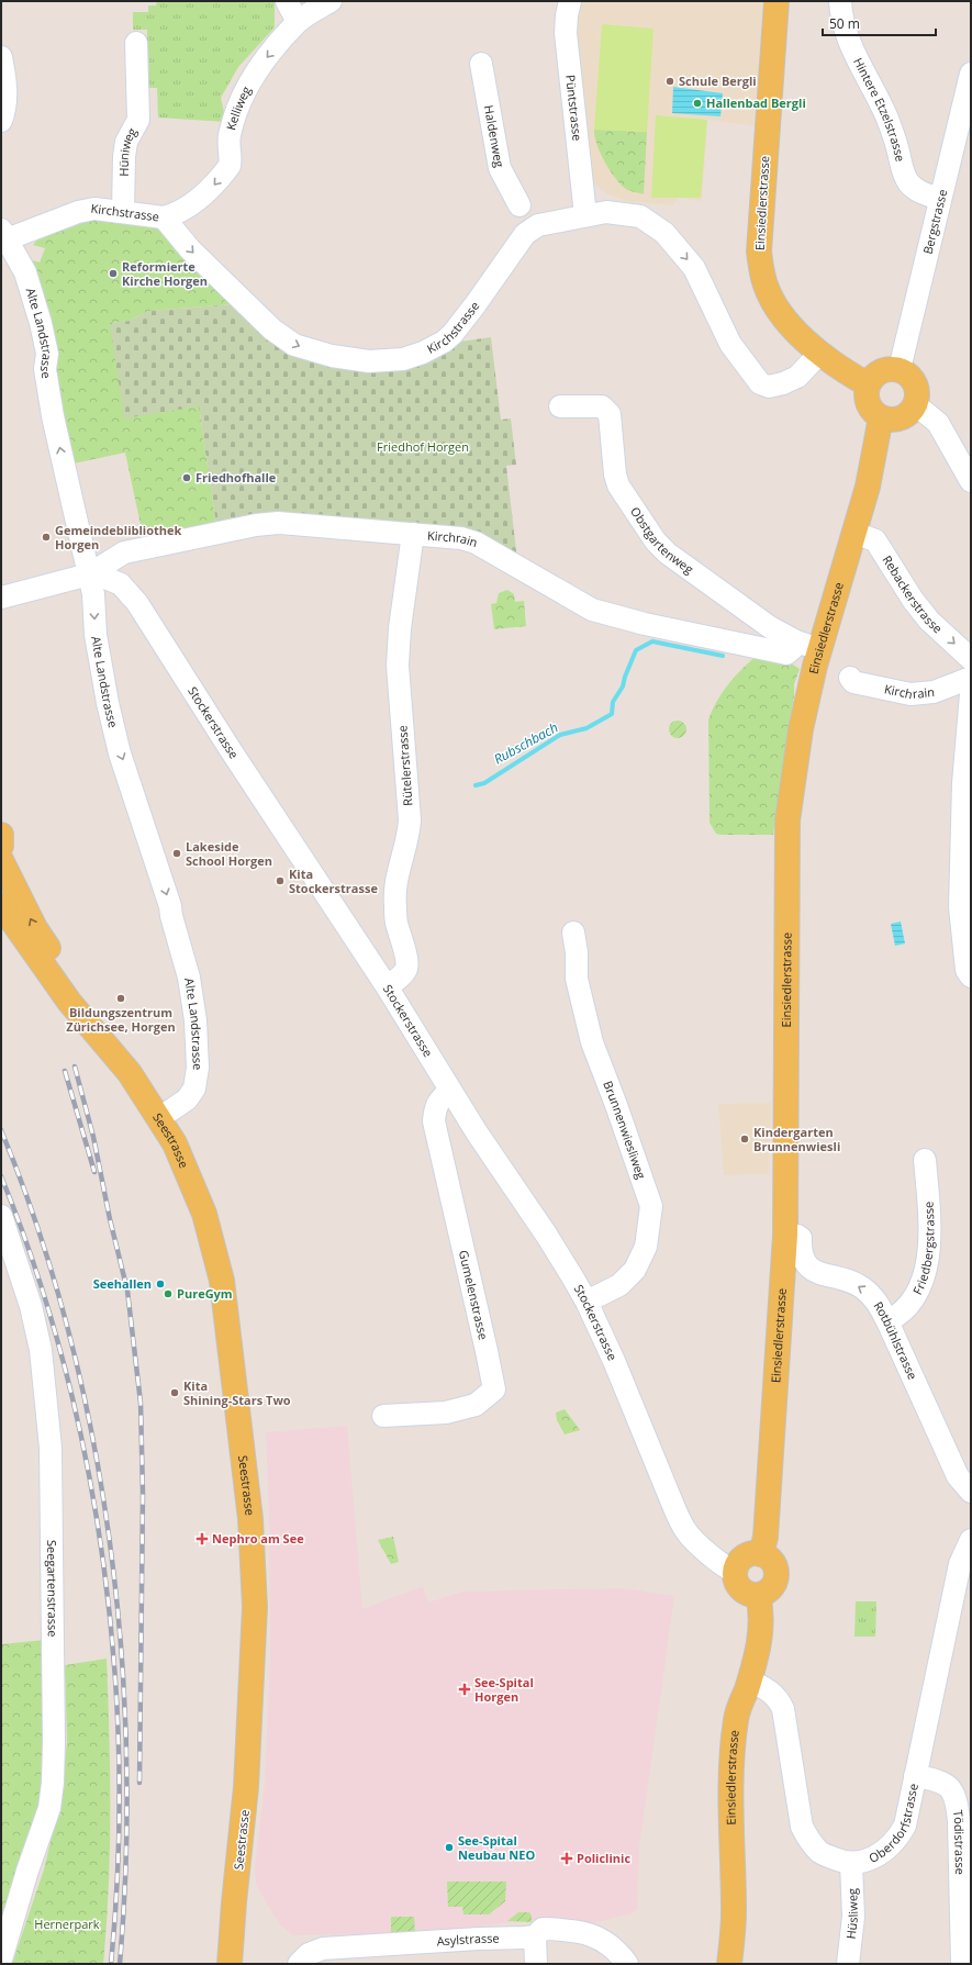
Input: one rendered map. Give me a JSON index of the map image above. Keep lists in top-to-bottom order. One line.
{"streets":{"main road":["Einsiedlerstrasse","Seestrasse"],"street":["Püntstrasse","Kelliweg","Hintere Etzelstrasse","Haldenweg","Hüniweg","Kirchstrasse","Bergstrasse","Alte Landstrasse","Obstgartenweg","Kirchrain","Rebackerstrasse","Stockerstrasse","Rütelerstrasse","Brunnenwiesliweg","Friedbergstrasse","Gumelenstrasse","Rotbühlstrasse","Seegartenstrasse","Oberdorfstrasse","Tödistrasse","Hüsliweg","Asylstrasse"]},"crossings":[["Püntstrasse","Kirchstrasse"],["Kelliweg","Kirchstrasse"],["Hintere Etzelstrasse","Bergstrasse"],["Hüniweg","Kirchstrasse"],["Einsiedlerstrasse","Kirchstrasse"],["Einsiedlerstrasse","Bergstrasse"],["Einsiedlerstrasse","Obstgartenweg"],["Einsiedlerstrasse","Rebackerstrasse"],["Einsiedlerstrasse","Stockerstrasse"],["Einsiedlerstrasse","Rotbühlstrasse"],["Einsiedlerstrasse","Oberdorfstrasse"],["Kirchstrasse","Alte Landstrasse"],["Alte Landstrasse","Kirchrain"],["Alte Landstrasse","Stockerstrasse"],["Alte Landstrasse","Seestrasse"],["Obstgartenweg","Kirchrain"],["Kirchrain","Stockerstrasse"],["Kirchrain","Rütelerstrasse"],["Stockerstrasse","Rütelerstrasse"],["Stockerstrasse","Brunnenwiesliweg"],["Stockerstrasse","Gumelenstrasse"],["Friedbergstrasse","Rotbühlstrasse"],["Oberdorfstrasse","Tödistrasse"],["Oberdorfstrasse","Hüsliweg"]],"one_way":["Kelliweg","Rotbühlstrasse"],"water":["Rubschbach"],"parks":["Friedhof Horgen","Hernerpark"],"places":{"other":["Schule Bergli","Hallenbad Bergli","Reformierte Kirche Horgen","Friedhofhalle","Gemeindeblibliothek Horgen","Lakeside School Horgen","Kita Stockerstrasse","Bildungszentrum Zürichsee, Horgen","Kindergarten Brunnenwiesli","Seehallen","PureGym","Kita Shining-Stars Two","See-Spital Neubau NEO"],"health":["Nephro am See","See-Spital Horgen","Policlinic"]},"scale_bar":"50 m"}
